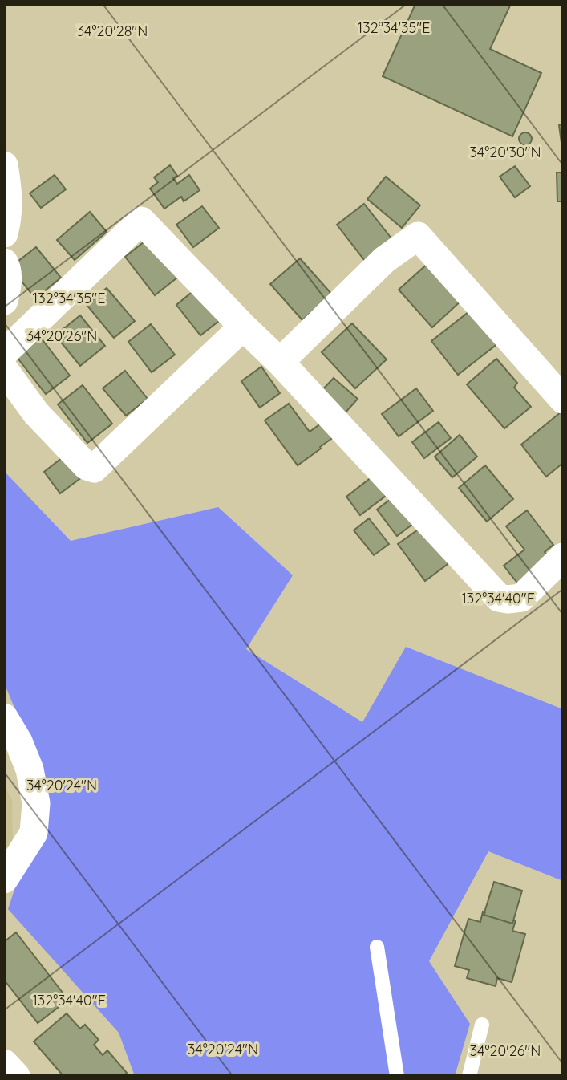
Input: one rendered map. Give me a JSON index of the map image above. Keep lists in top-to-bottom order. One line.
{"coordinates":["132°34'35\"E","34°20'28\"N","34°20'30\"N","34°20'26\"N","132°34'40\"E","34°20'24\"N"]}
